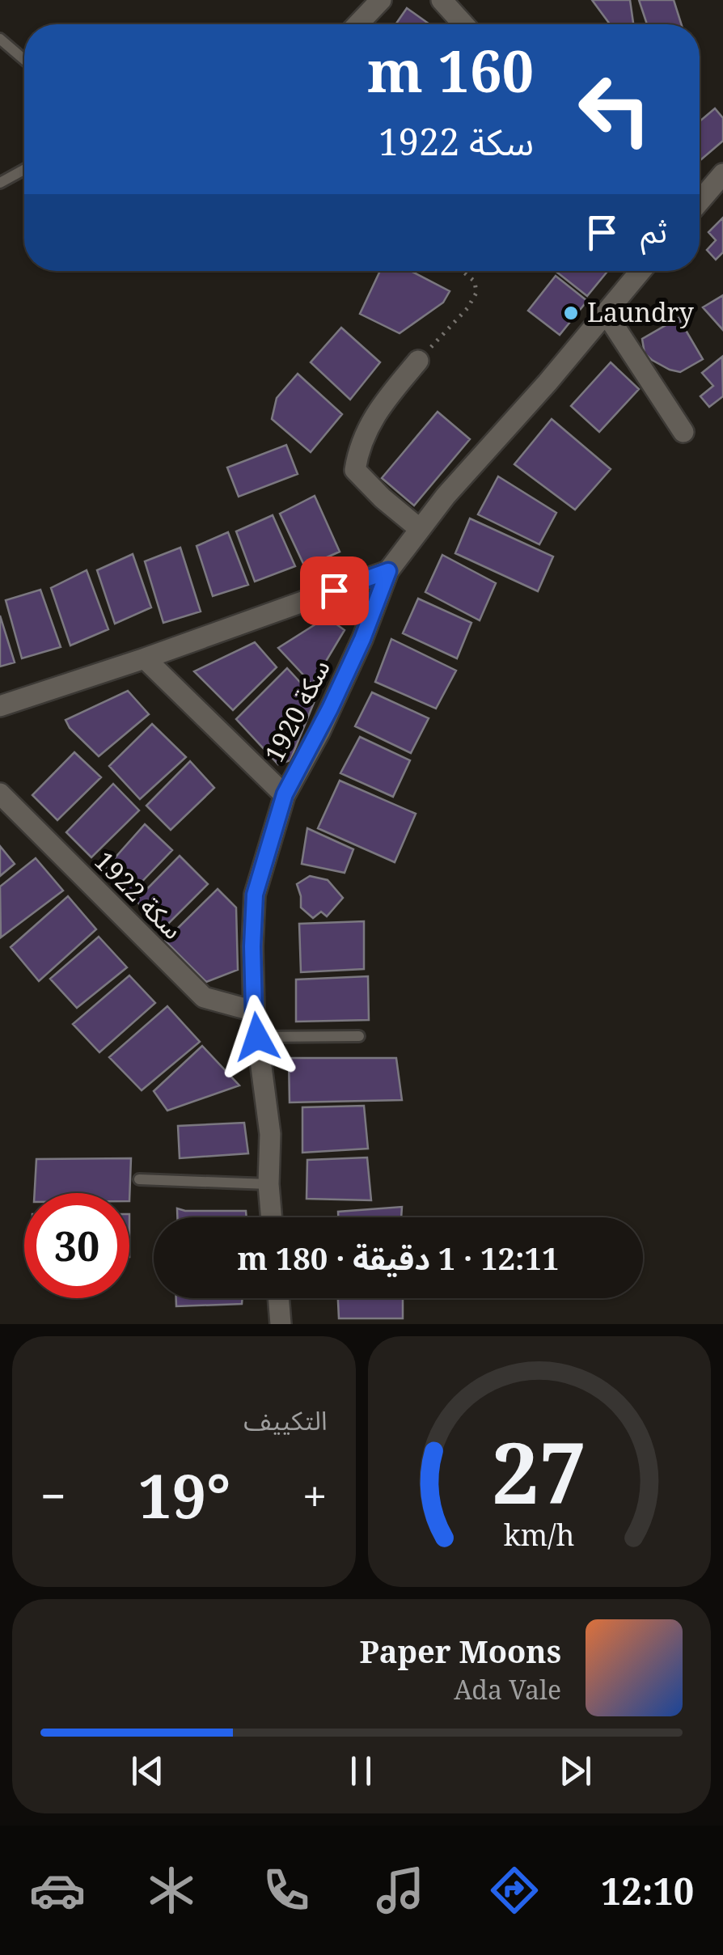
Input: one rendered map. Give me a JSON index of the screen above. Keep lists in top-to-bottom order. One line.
{"streets":{"street":["سكة 1920","سكة 1922"]},"crossings":[["سكة 1920","سكة 1922"]],"places":["Laundry"],"page":{"turn":["160 m","سكة 1922"],"then":"ثم","limit":"30","trip":"12:11 · 1 دقيقة · 180 m","tile":"التكييف","heat":["−","19°","+"],"song":["Paper Moons","Ada Vale"],"tabs":"12:10","gauge":["27","km/h"]}}
